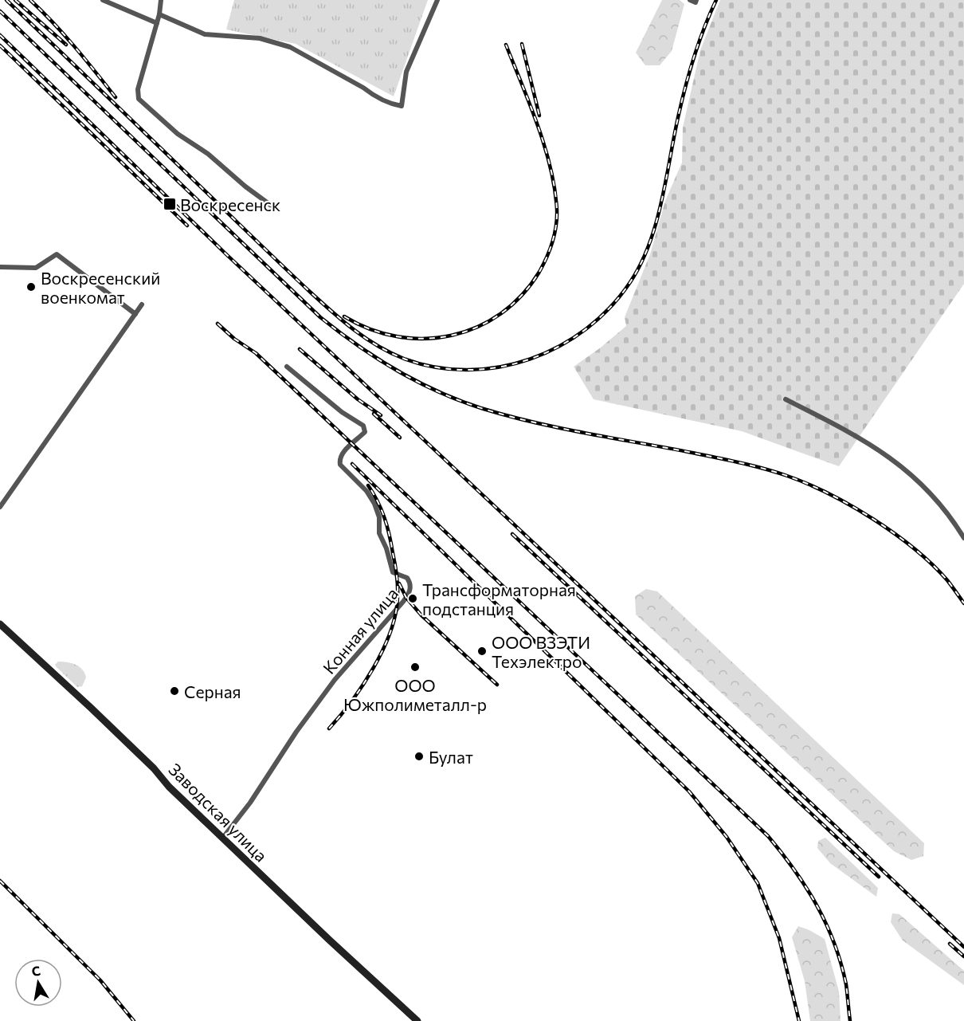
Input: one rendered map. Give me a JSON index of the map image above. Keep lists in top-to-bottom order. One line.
{"streets":{"street":["Конная улица","Заводская улица"]},"crossings":[["Конная улица","Заводская улица"]],"places":{"transit":["Воскресенск"],"other":["Воскресенский военкомат","Трансформаторная подстанция","ООО ВЗЭТИ Техэлектро","ООО Южполиметалл-р","Серная","Булат"]},"north":"top"}
